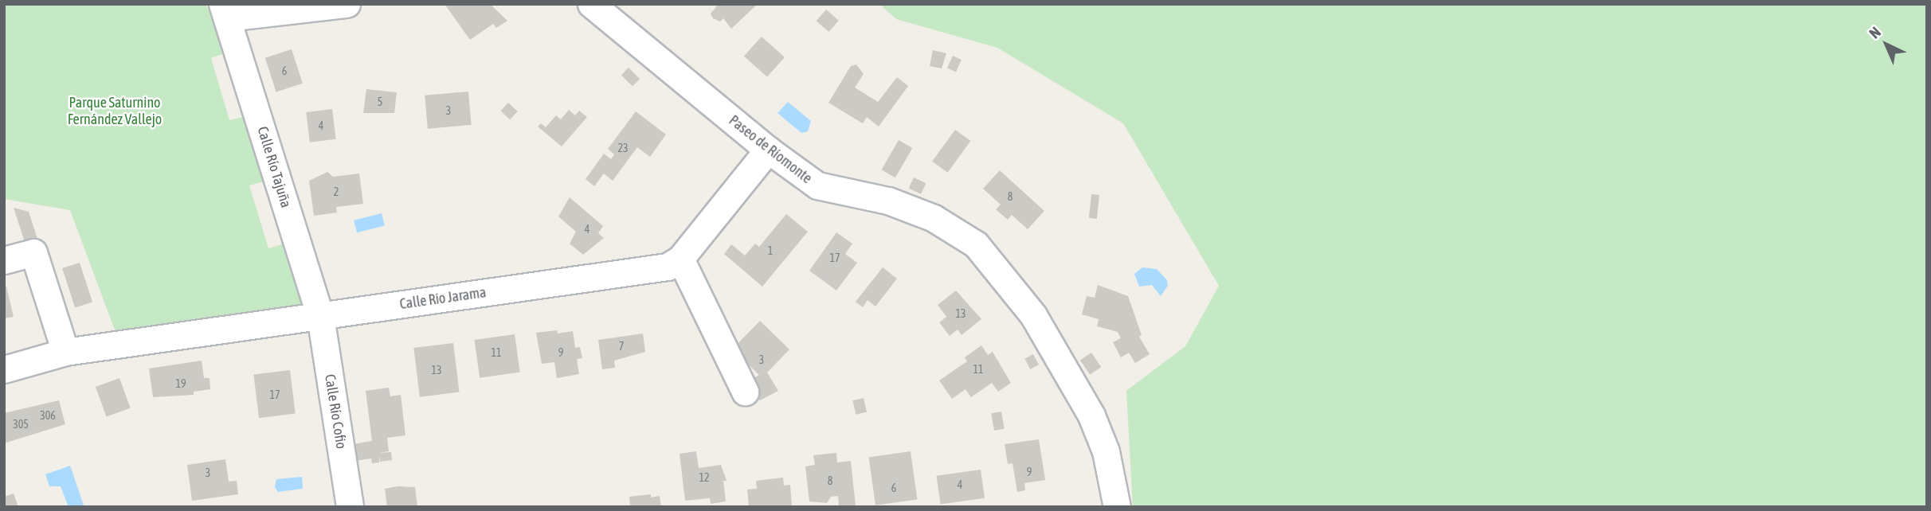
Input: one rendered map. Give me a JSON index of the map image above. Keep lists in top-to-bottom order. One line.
{"streets":{"street":["Paseo de Ríomonte","Calle Río Tajuña","Calle Río Jarama","Calle Río Cofio"]},"crossings":[["Paseo de Ríomonte","Calle Río Jarama"],["Calle Río Tajuña","Calle Río Jarama"],["Calle Río Tajuña","Calle Río Cofio"],["Calle Río Jarama","Calle Río Cofio"]],"parks":["Parque Saturnino Fernández Vallejo"],"house_numbers":["6","5","3","4","23","2","8","4","1","17","13","7","11","9","3","11","13","19","17","306","305","9","3","12","8","4","6"],"north":"top left"}
